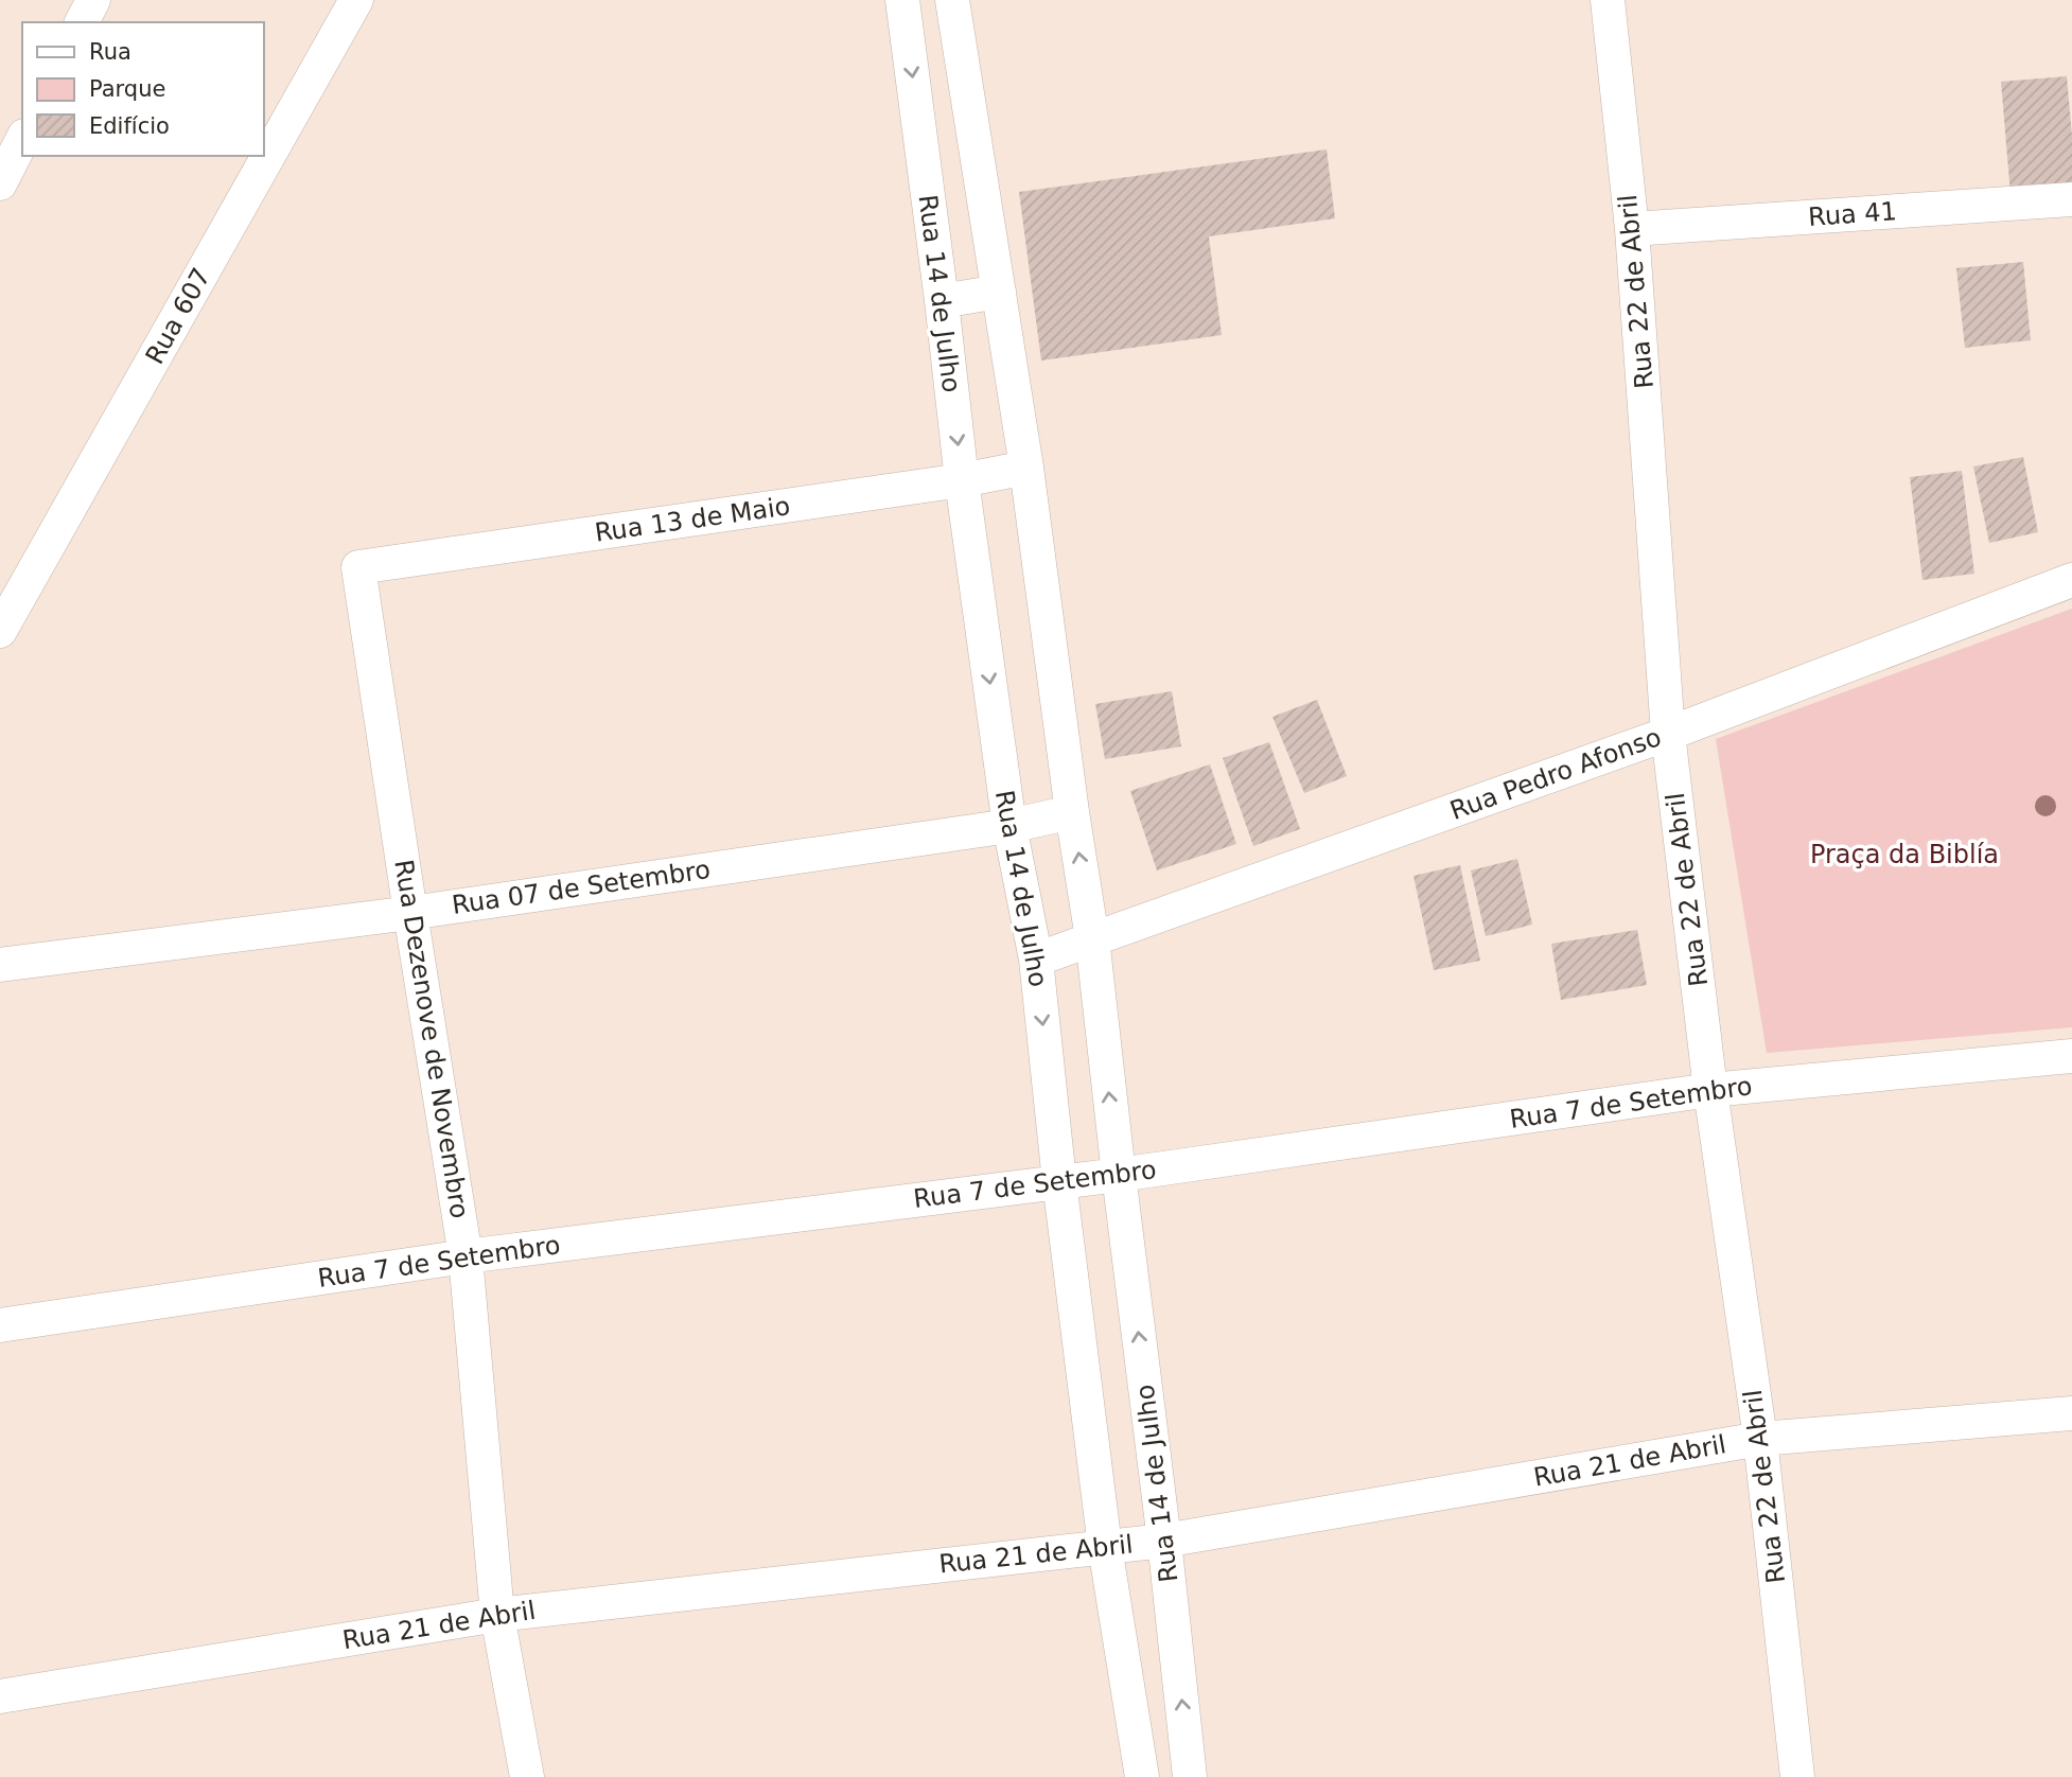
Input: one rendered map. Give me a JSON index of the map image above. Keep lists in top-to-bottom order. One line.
{"streets":{"street":["Rua 41","Rua 22 de Abril","Rua 14 de Julho","Rua 607","Rua 13 de Maio","Rua Pedro Afonso","Rua 07 de Setembro","Rua Dezenove de Novembro","Rua 7 de Setembro","Rua 21 de Abril"]},"crossings":[["Rua 41","Rua 22 de Abril"],["Rua 22 de Abril","Rua Pedro Afonso"],["Rua 22 de Abril","Rua 7 de Setembro"],["Rua 22 de Abril","Rua 21 de Abril"],["Rua 14 de Julho","Rua 13 de Maio"],["Rua 14 de Julho","Rua Pedro Afonso"],["Rua 14 de Julho","Rua 07 de Setembro"],["Rua 14 de Julho","Rua 7 de Setembro"],["Rua 14 de Julho","Rua 21 de Abril"],["Rua 13 de Maio","Rua Dezenove de Novembro"],["Rua 07 de Setembro","Rua Dezenove de Novembro"],["Rua Dezenove de Novembro","Rua 7 de Setembro"],["Rua Dezenove de Novembro","Rua 21 de Abril"]],"parks":["Praça da Biblía"],"legend":["Rua","Parque","Edifício"]}
